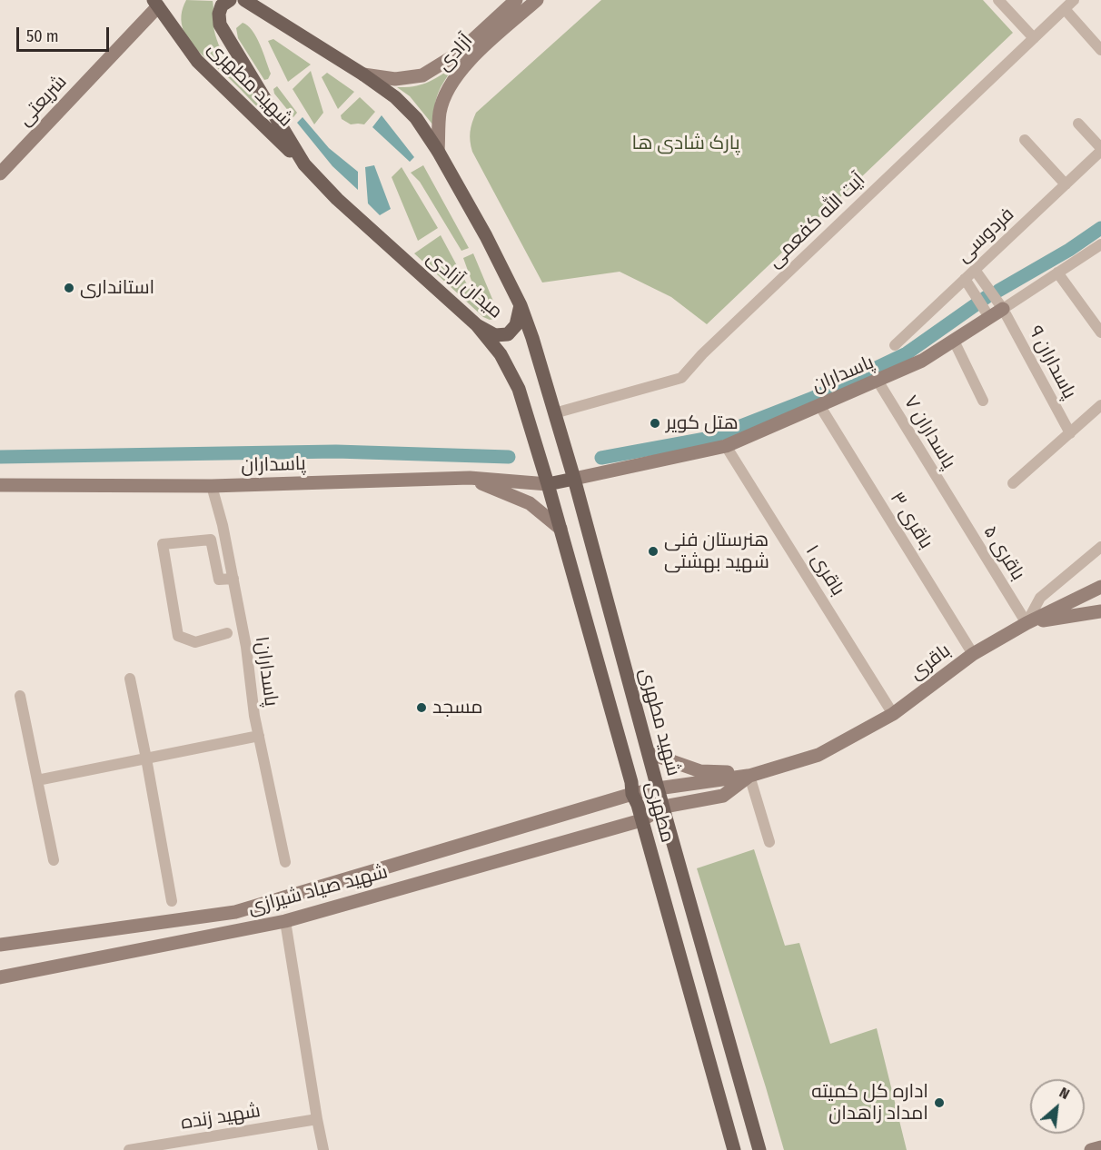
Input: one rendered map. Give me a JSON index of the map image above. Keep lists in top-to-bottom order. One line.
{"streets":{"main road":["شهید مطهری","میدان آزادی","مطهری"],"street":["آزادی","شریعتی","آیت الله کفعمی","فردوسی","پاسداران ۹","پاسداران","پاسداران ۷","باقری ۳","باقری ۵","باقری ۱","باقری","پاسداران۱","شهید صیاد شیرازی","شهید زنده"]},"crossings":[["آزادی","میدان آزادی"],["شهید مطهری","شریعتی"],["شهید مطهری","آیت الله کفعمی"],["شهید مطهری","میدان آزادی"],["شهید مطهری","پاسداران"],["شهید مطهری","باقری"],["شهید مطهری","شهید صیاد شیرازی"],["فردوسی","پاسداران ۹"],["پاسداران ۹","پاسداران"],["پاسداران","پاسداران ۷"],["پاسداران","باقری ۳"],["پاسداران","باقری ۱"],["پاسداران","پاسداران۱"],["پاسداران","مطهری"],["پاسداران ۷","باقری ۵"],["باقری ۳","باقری"],["باقری ۵","باقری"],["باقری ۱","باقری"],["باقری","شهید صیاد شیرازی"],["مطهری","شهید صیاد شیرازی"]],"parks":["پارک شادی ها"],"places":["استانداری","هتل کویر","هنرستان فنی شهید بهشتی","مسجد","اداره کل کمیته امداد زاهدان"],"scale_bar":"50 m","north":"top right"}
